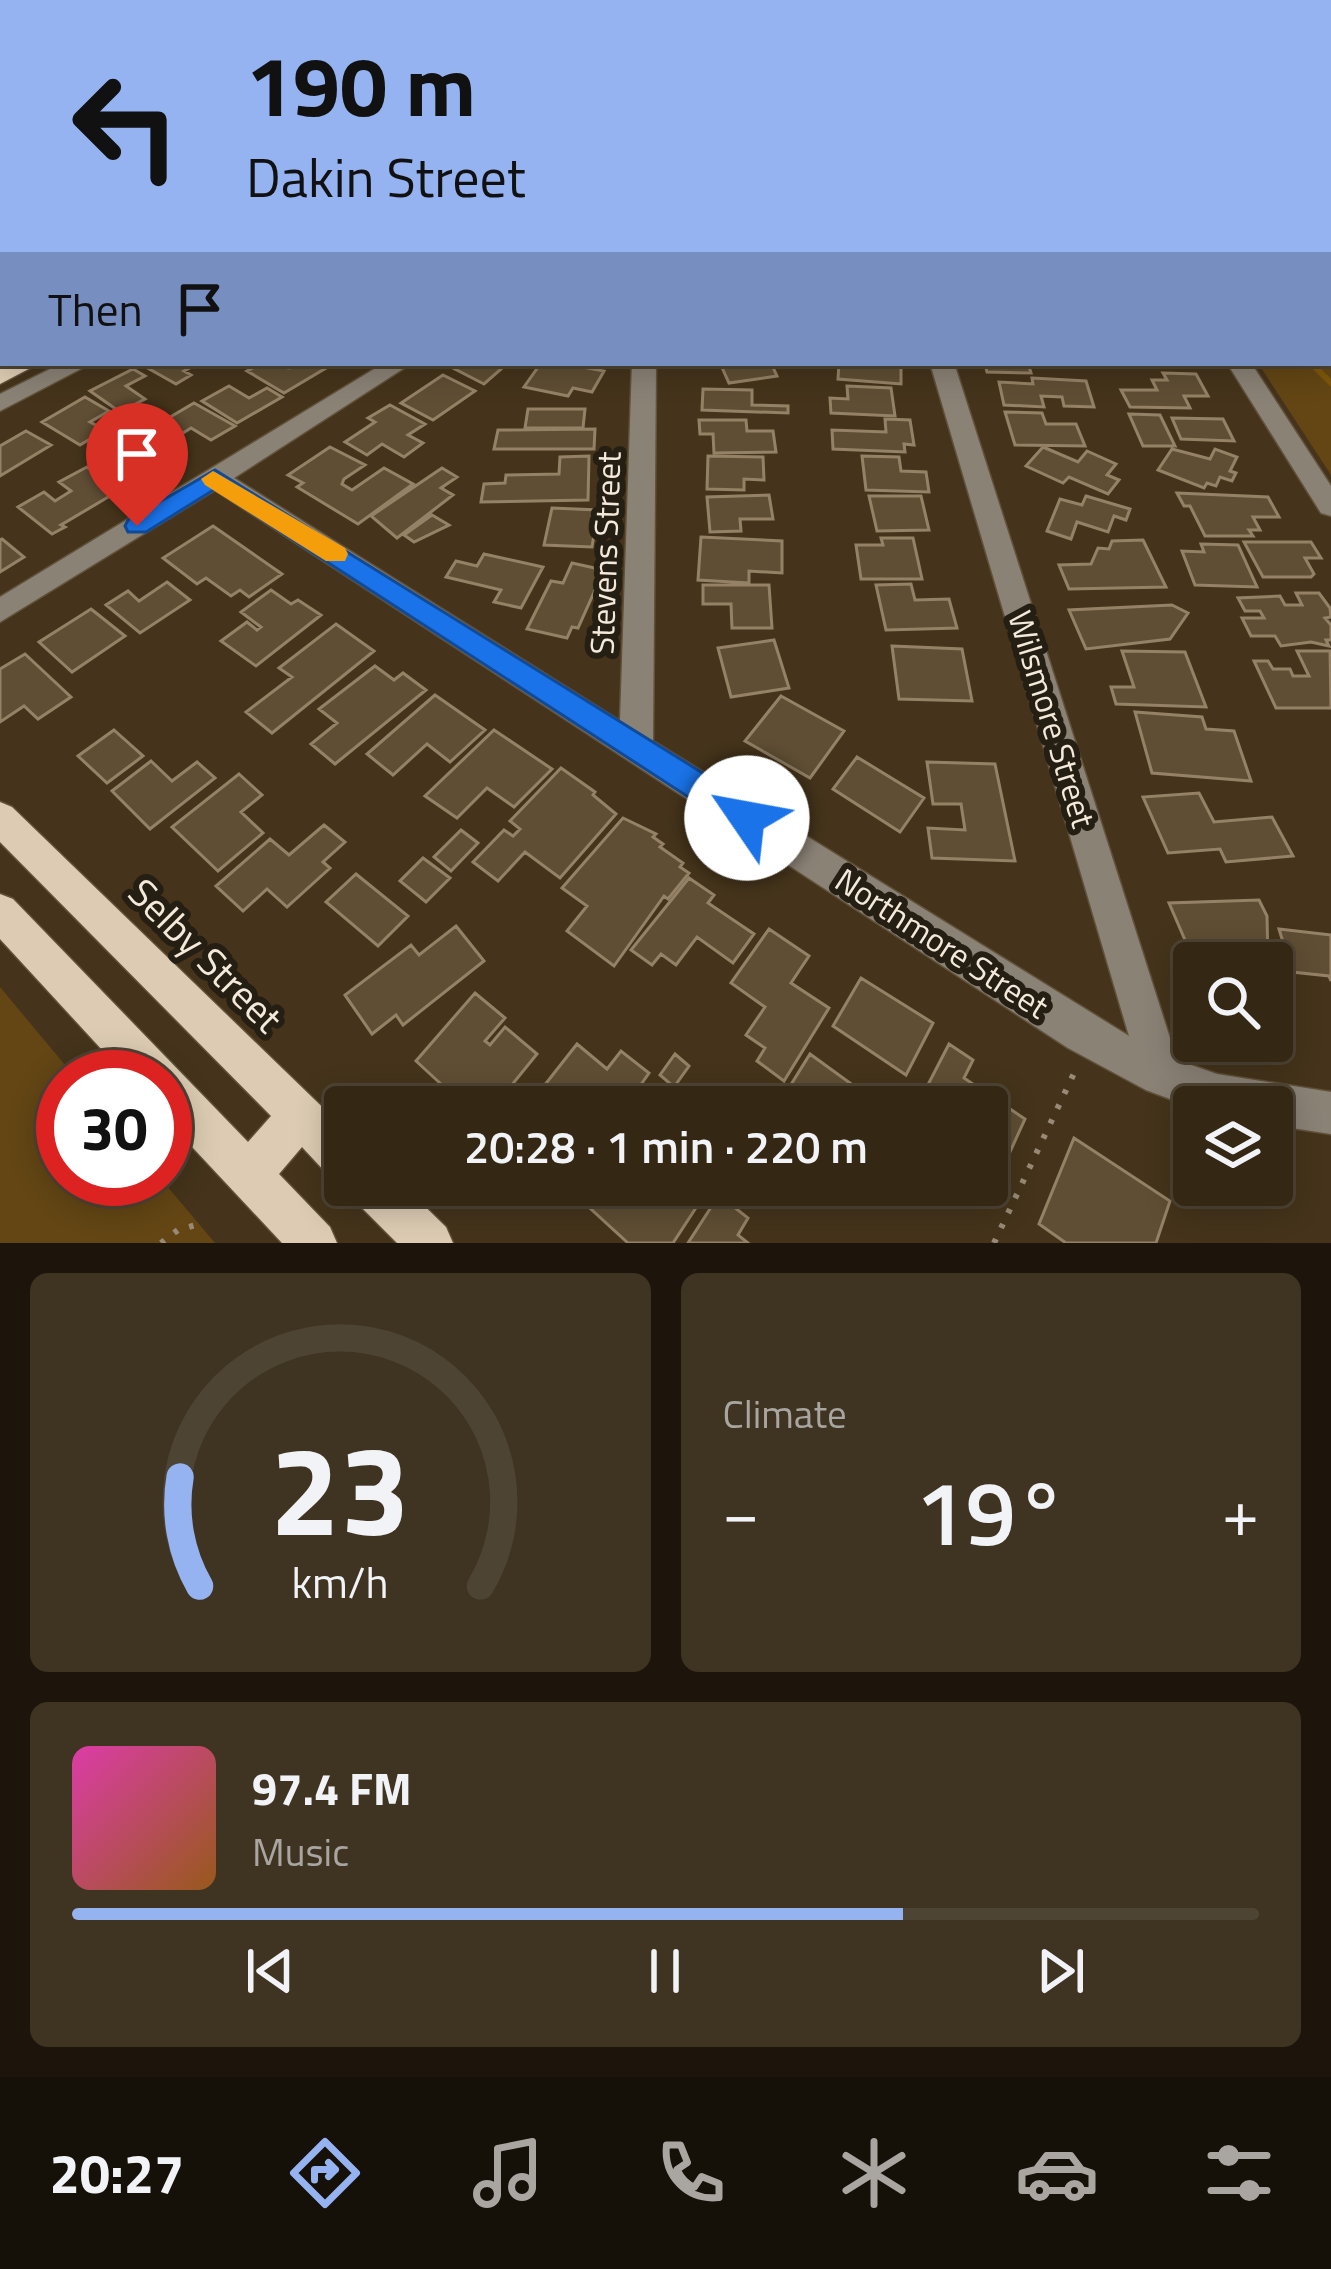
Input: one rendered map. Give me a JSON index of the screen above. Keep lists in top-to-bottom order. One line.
{"streets":{"main road":["Selby Street"],"street":["Stevens Street","Wilsmore Street","Northmore Street"]},"crossings":[["Stevens Street","Northmore Street"],["Wilsmore Street","Northmore Street"]],"page":{"turn":["190 m","Dakin Street"],"then":"Then","limit":"30","trip":"20:28 · 1 min · 220 m","tile":"Climate","heat":["−","19°","+"],"song":["97.4 FM","Music"],"tabs":"20:27","gauge":["23","km/h"]}}
